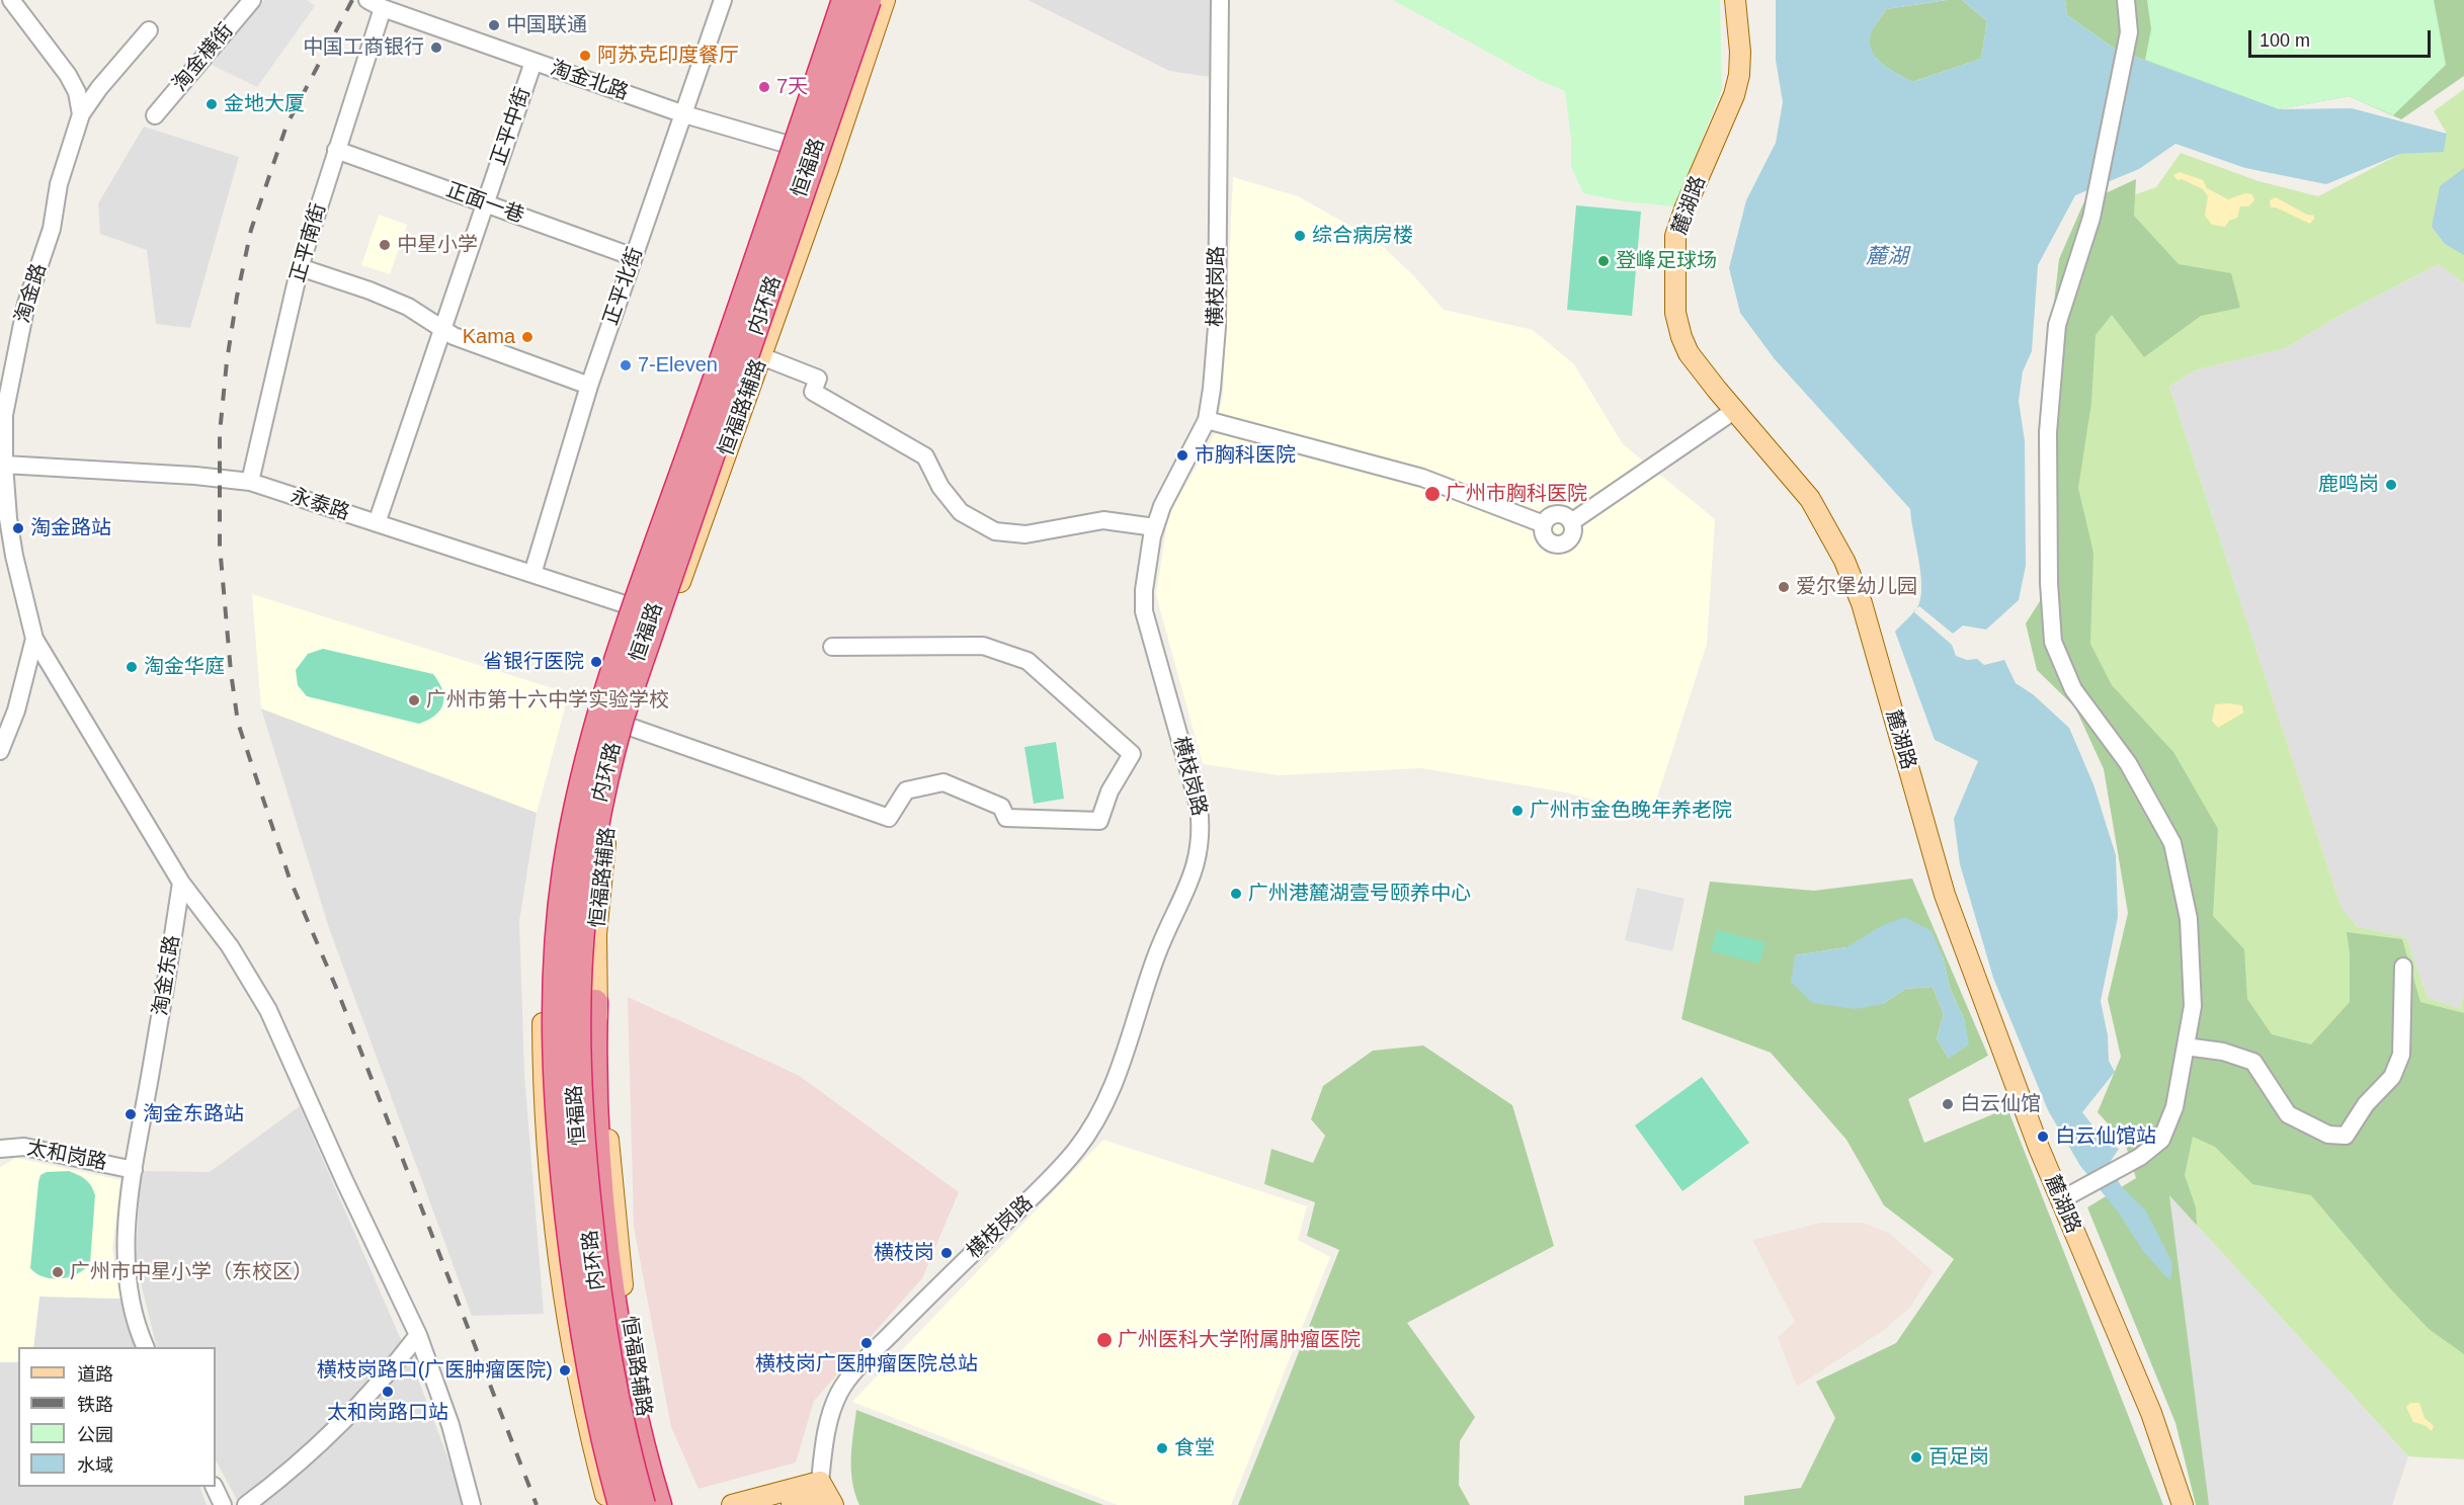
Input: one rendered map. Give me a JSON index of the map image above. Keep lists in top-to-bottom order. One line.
{"streets":{"highway":["内环路"],"main road":["恒福路","麓湖路","恒福路辅路"],"street":["淘金横街","淘金北路","正平中街","正面一巷","正平南街","正平北街","横枝岗路","淘金路","永泰路","淘金东路","太和岗路"]},"crossings":[["淘金北路","正平中街"],["淘金北路","恒福路"],["淘金北路","正平南街"],["淘金北路","正平北街"],["淘金北路","恒福路辅路"],["正平中街","正面一巷"],["正平中街","永泰路"],["恒福路","内环路"],["恒福路","恒福路辅路"],["正面一巷","正平南街"],["正面一巷","正平北街"],["正平南街","永泰路"],["正平北街","永泰路"],["淘金路","永泰路"],["恒福路辅路","永泰路"],["淘金东路","太和岗路"]],"water":["麓湖"],"places":["中国联通","中国工商银行","阿苏克印度餐厅","7天","金地大厦","综合病房楼","中星小学","登峰足球场","Kama","7-Eleven","市胸科医院","鹿鸣岗","广州市胸科医院","淘金路站","爱尔堡幼儿园","省银行医院","淘金华庭","广州市第十六中学实验学校","广州市金色晚年养老院","广州港麓湖壹号颐养中心","白云仙馆","淘金东路站","白云仙馆站","横枝岗","广州市中星小学（东校区）","广州医科大学附属肿瘤医院","横枝岗广医肿瘤医院总站","横枝岗路口(广医肿瘤医院)","太和岗路口站","食堂","百足岗"],"legend":["道路","铁路","公园","水域"],"scale_bar":"100 m"}
